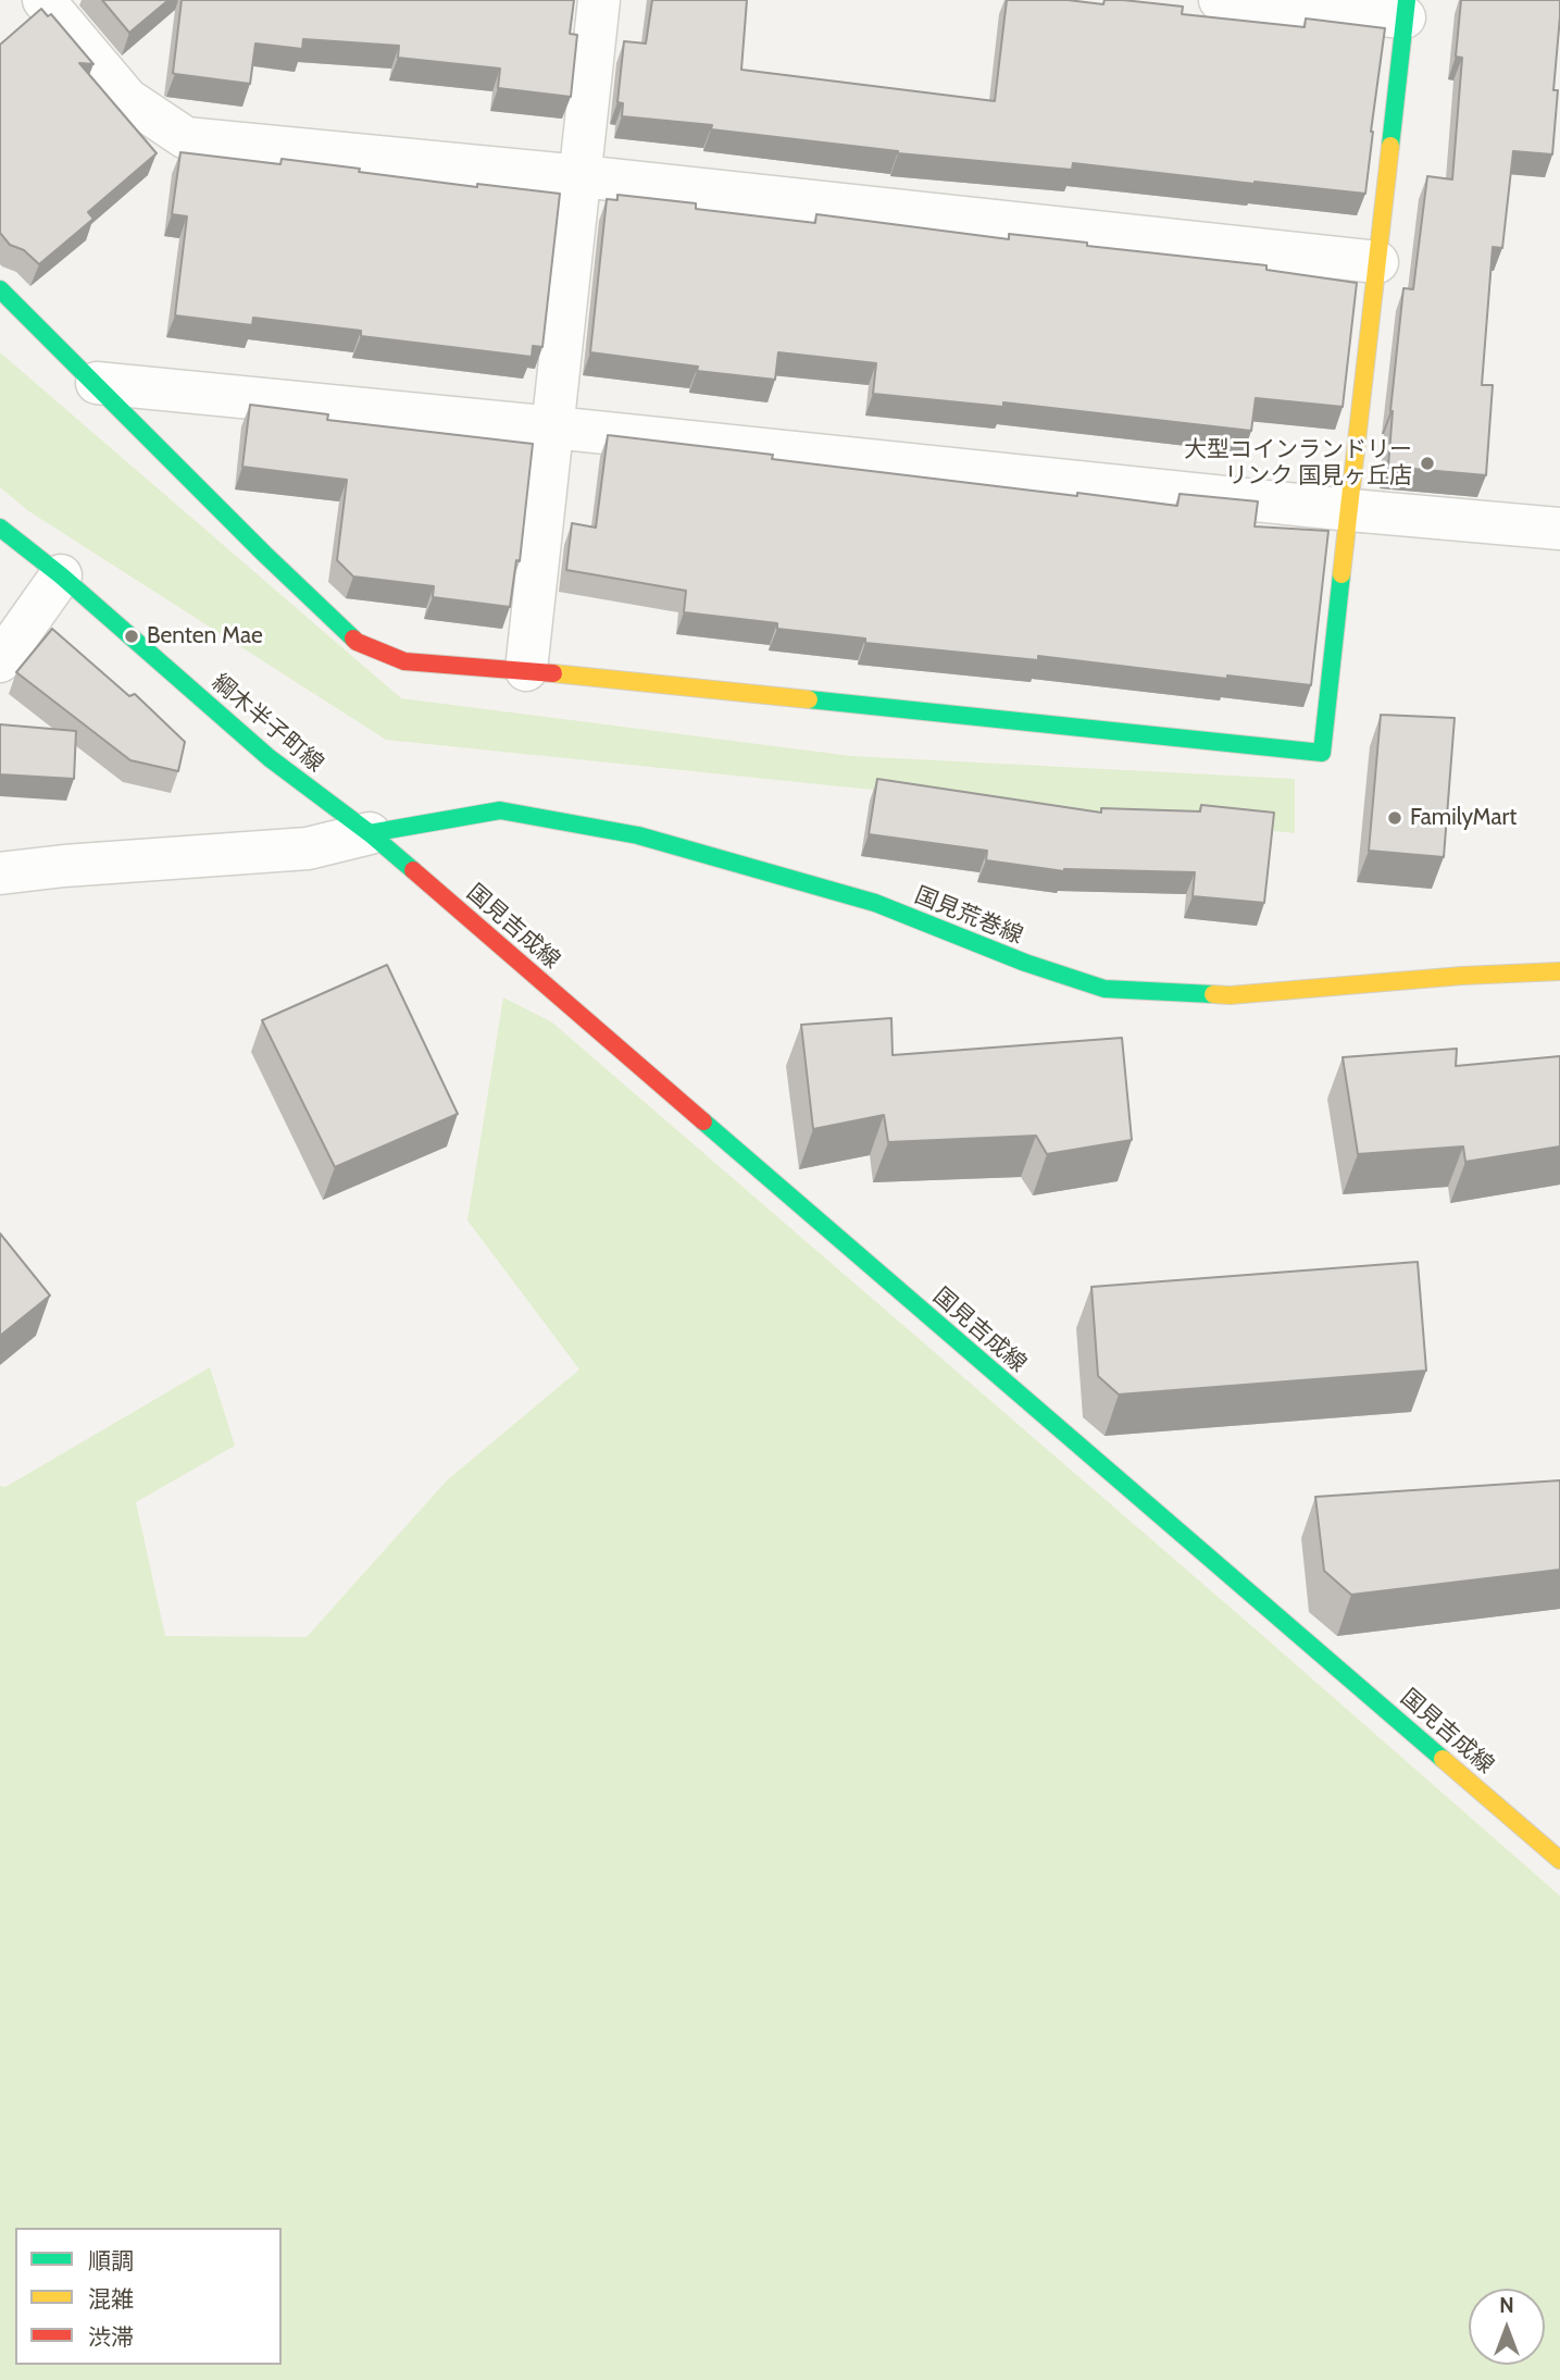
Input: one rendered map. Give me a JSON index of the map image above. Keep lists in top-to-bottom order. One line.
{"streets":{"street":["綱木半子町線","国見荒巻線","国見吉成線"]},"crossings":[["綱木半子町線","国見荒巻線"],["綱木半子町線","国見吉成線"],["国見荒巻線","国見吉成線"]],"places":["大型コインランドリー リンク 国見ヶ丘店","Benten Mae","FamilyMart"],"legend":["順調","混雑","渋滞"],"north":"top"}
